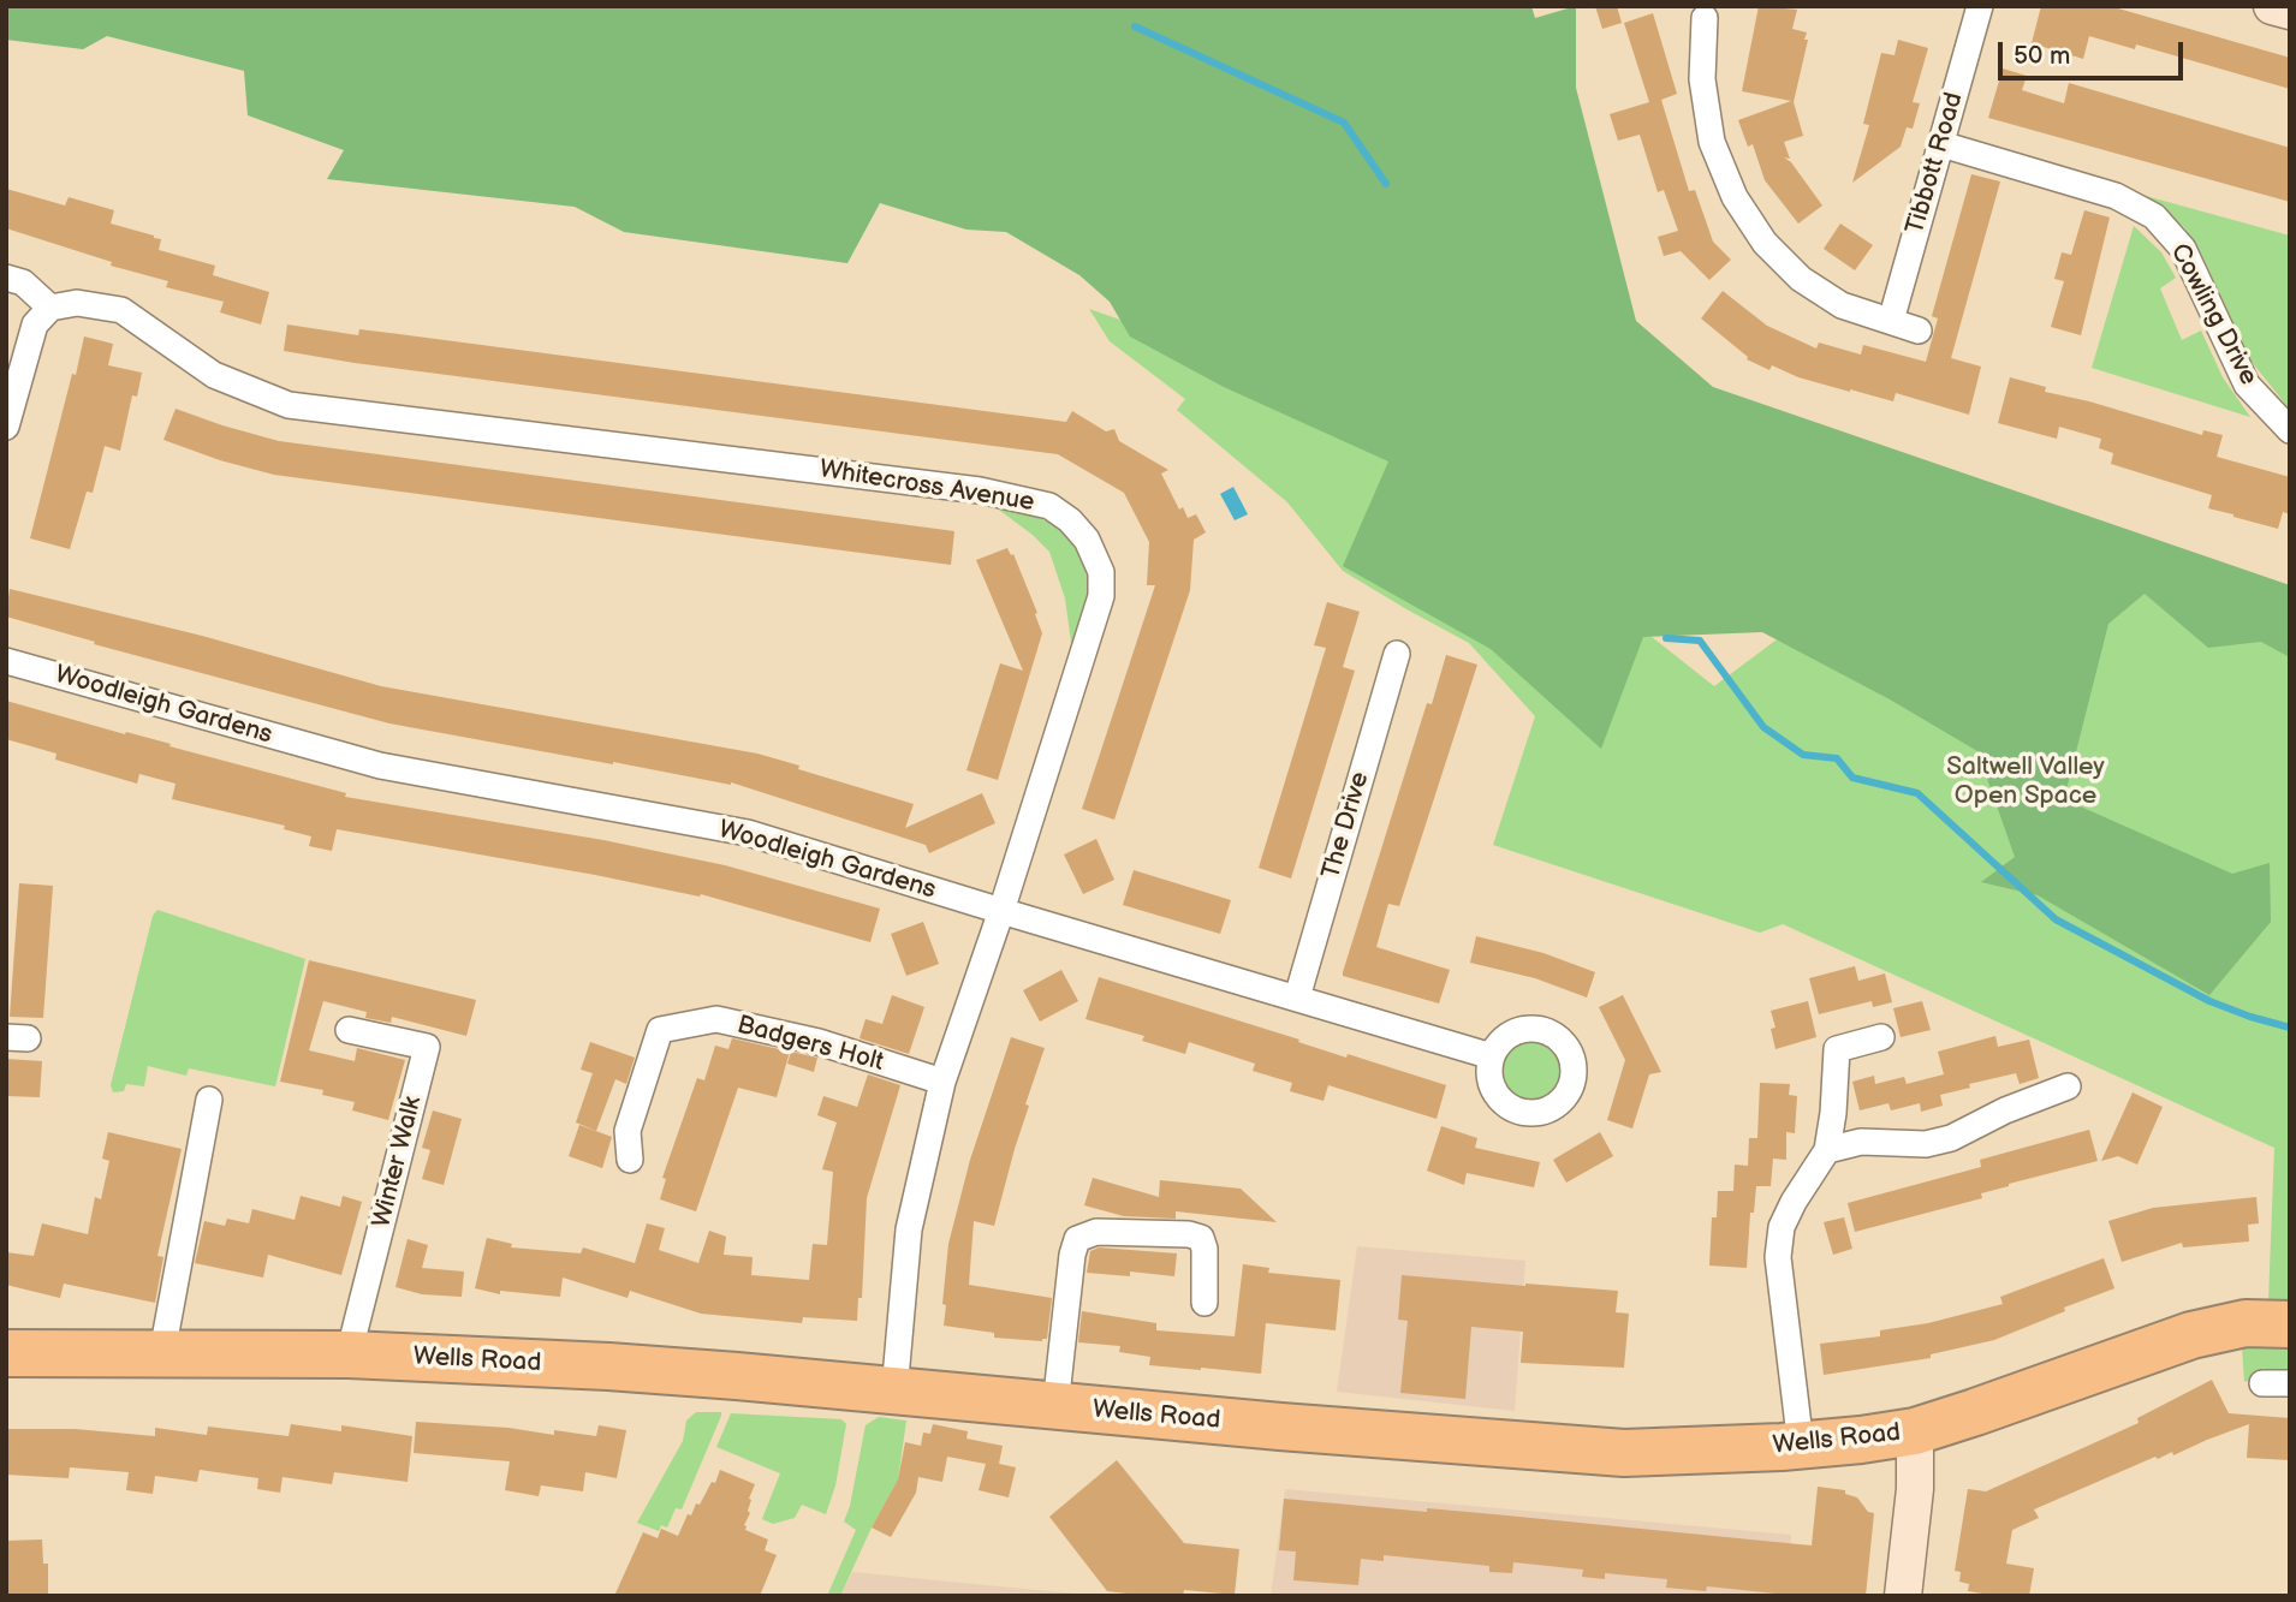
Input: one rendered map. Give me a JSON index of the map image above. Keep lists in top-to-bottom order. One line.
{"streets":{"highway":["Wells Road"],"street":["Tibbott Road","Cowling Drive","Whitecross Avenue","Woodleigh Gardens","The Drive","Badgers Holt","Winter Walk"]},"crossings":[["Tibbott Road","Cowling Drive"],["Whitecross Avenue","Woodleigh Gardens"],["Whitecross Avenue","Badgers Holt"],["Whitecross Avenue","Wells Road"],["Woodleigh Gardens","The Drive"],["Winter Walk","Wells Road"]],"parks":["Saltwell Valley Open Space"],"scale_bar":"50 m"}
